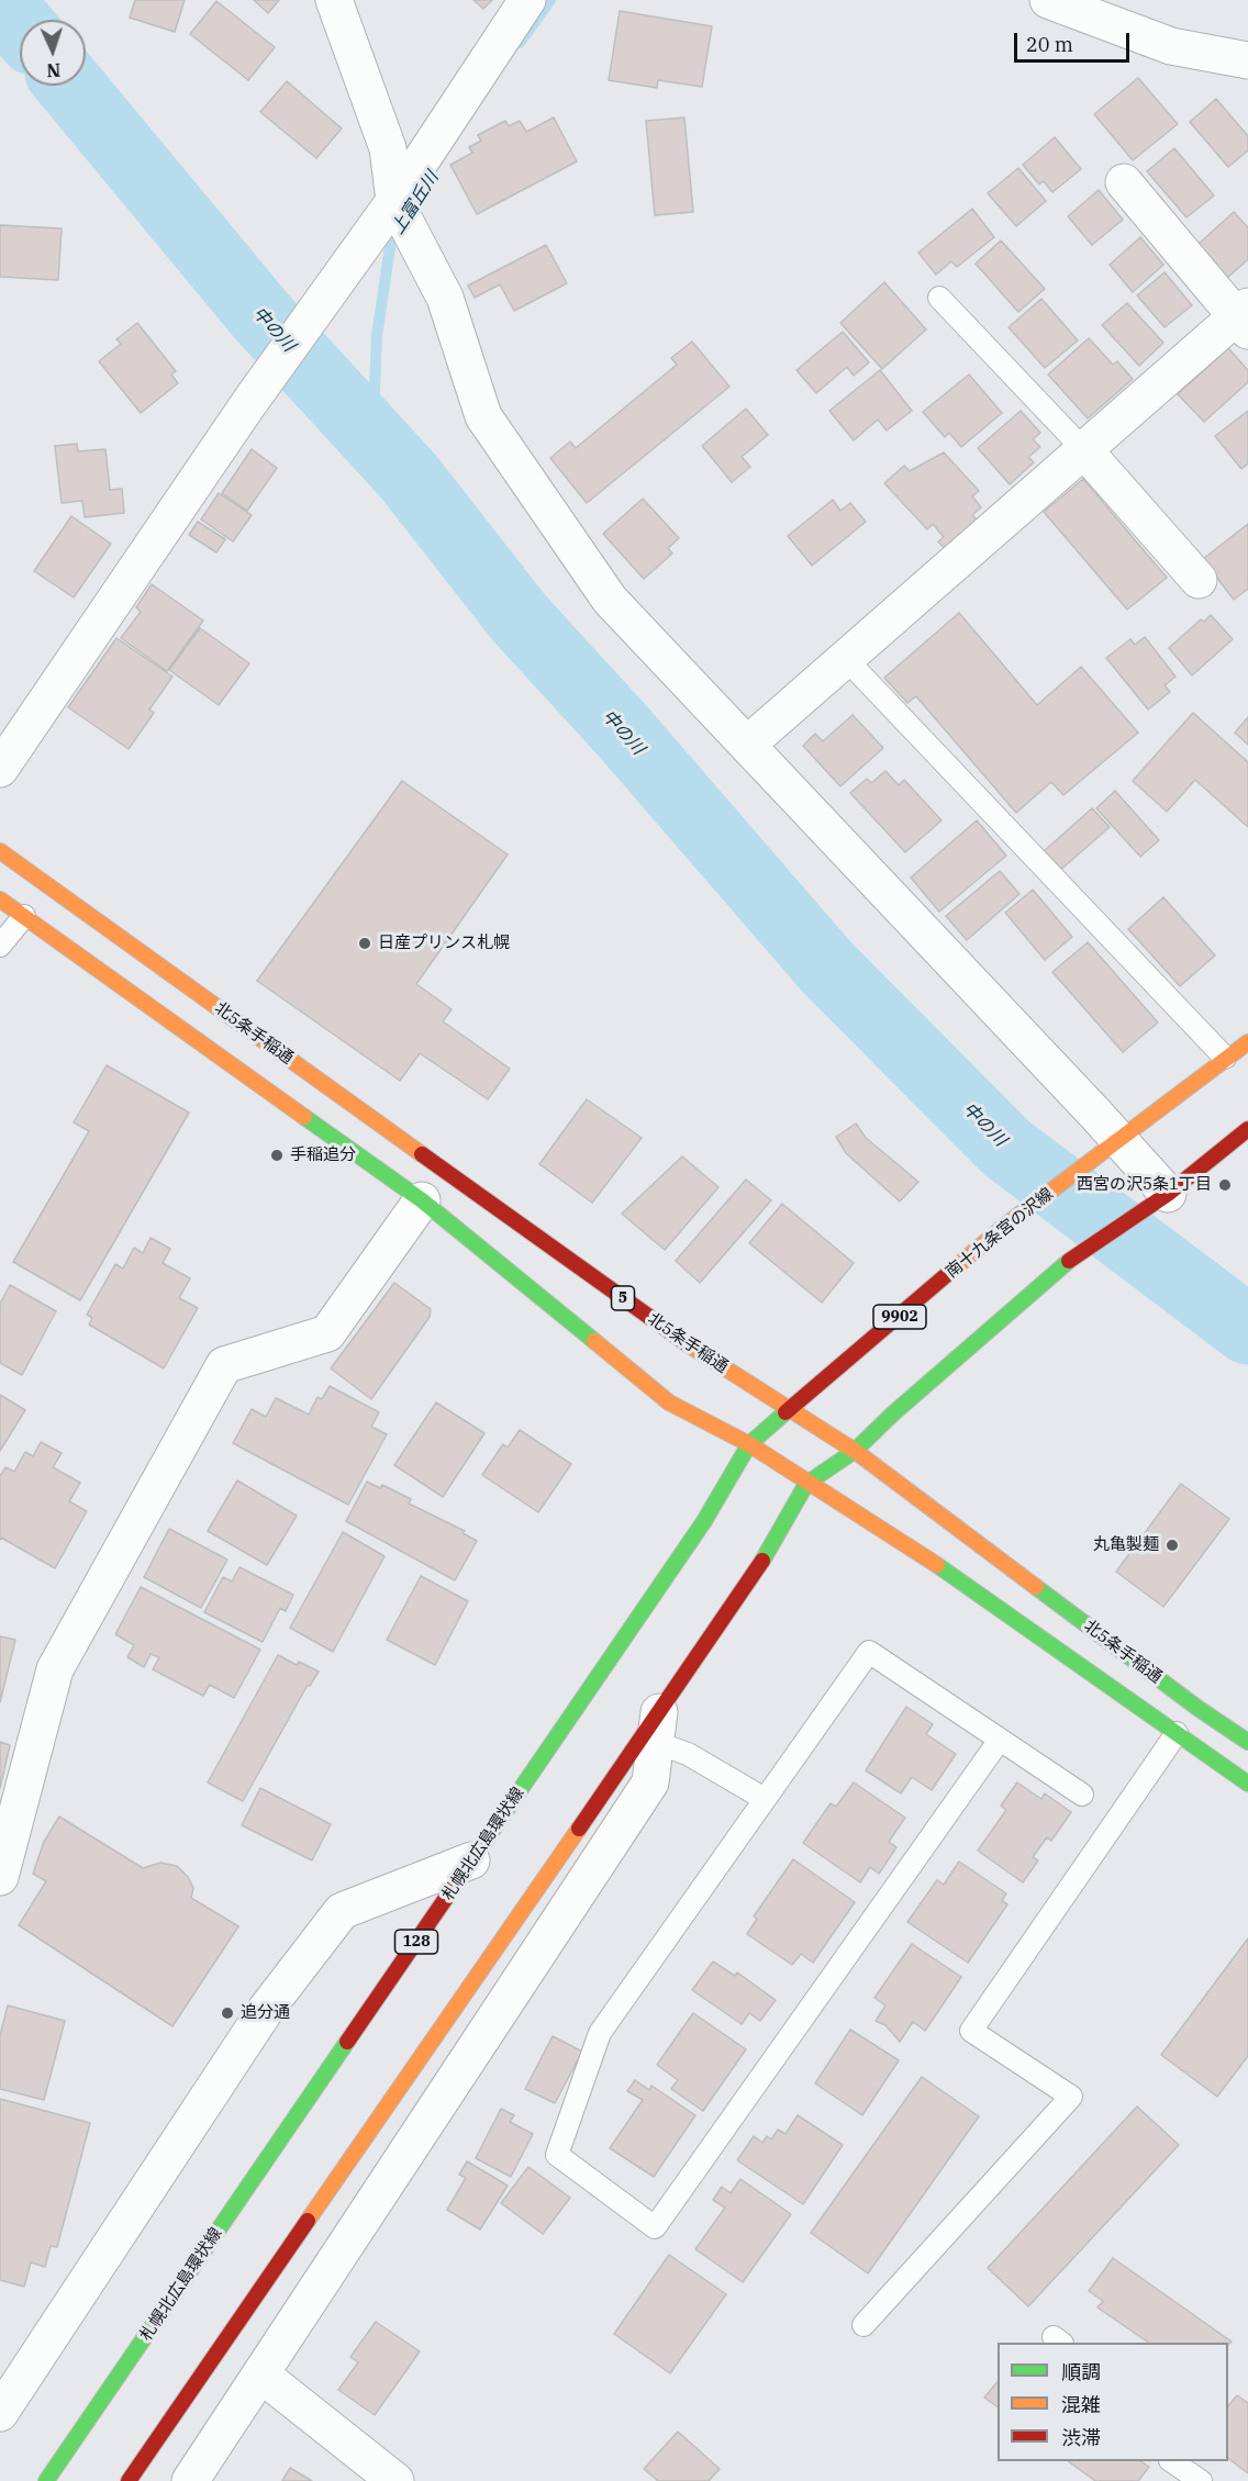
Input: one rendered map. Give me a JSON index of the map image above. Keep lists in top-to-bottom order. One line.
{"streets":{"main road":["北5条手稲通","南十九条宮の沢線","5","9902","札幌北広島環状線","128"]},"crossings":[["北5条手稲通","南十九条宮の沢線"],["北5条手稲通","札幌北広島環状線"],["南十九条宮の沢線","札幌北広島環状線"]],"water":["上富丘川","中の川"],"places":["日産プリンス札幌","手稲追分","西宮の沢5条1丁目","丸亀製麺","追分通"],"legend":["順調","混雑","渋滞"],"scale_bar":"20 m","north":"bottom"}
